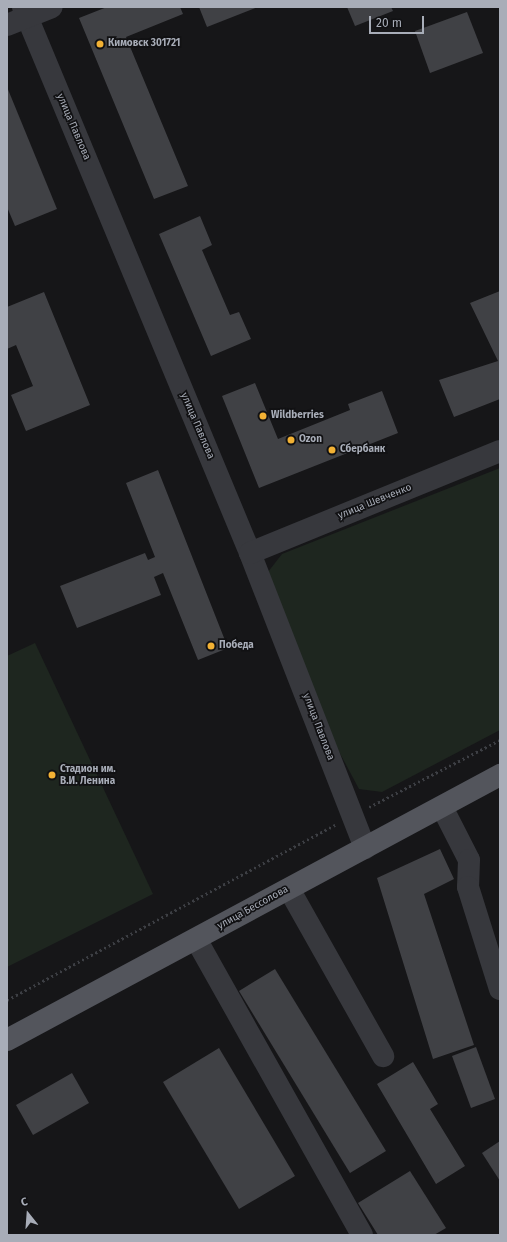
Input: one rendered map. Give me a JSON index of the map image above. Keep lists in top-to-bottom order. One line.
{"streets":{"main road":["улица Бессолова"],"street":["улица Павлова","улица Шевченко"]},"crossings":[["улица Павлова","улица Шевченко"],["улица Павлова","улица Бессолова"]],"places":["Кимовск 301721","Wildberries","Ozon","Сбербанк","Победа","Стадион им. В.И. Ленина"],"scale_bar":"20 m","north":"top"}
